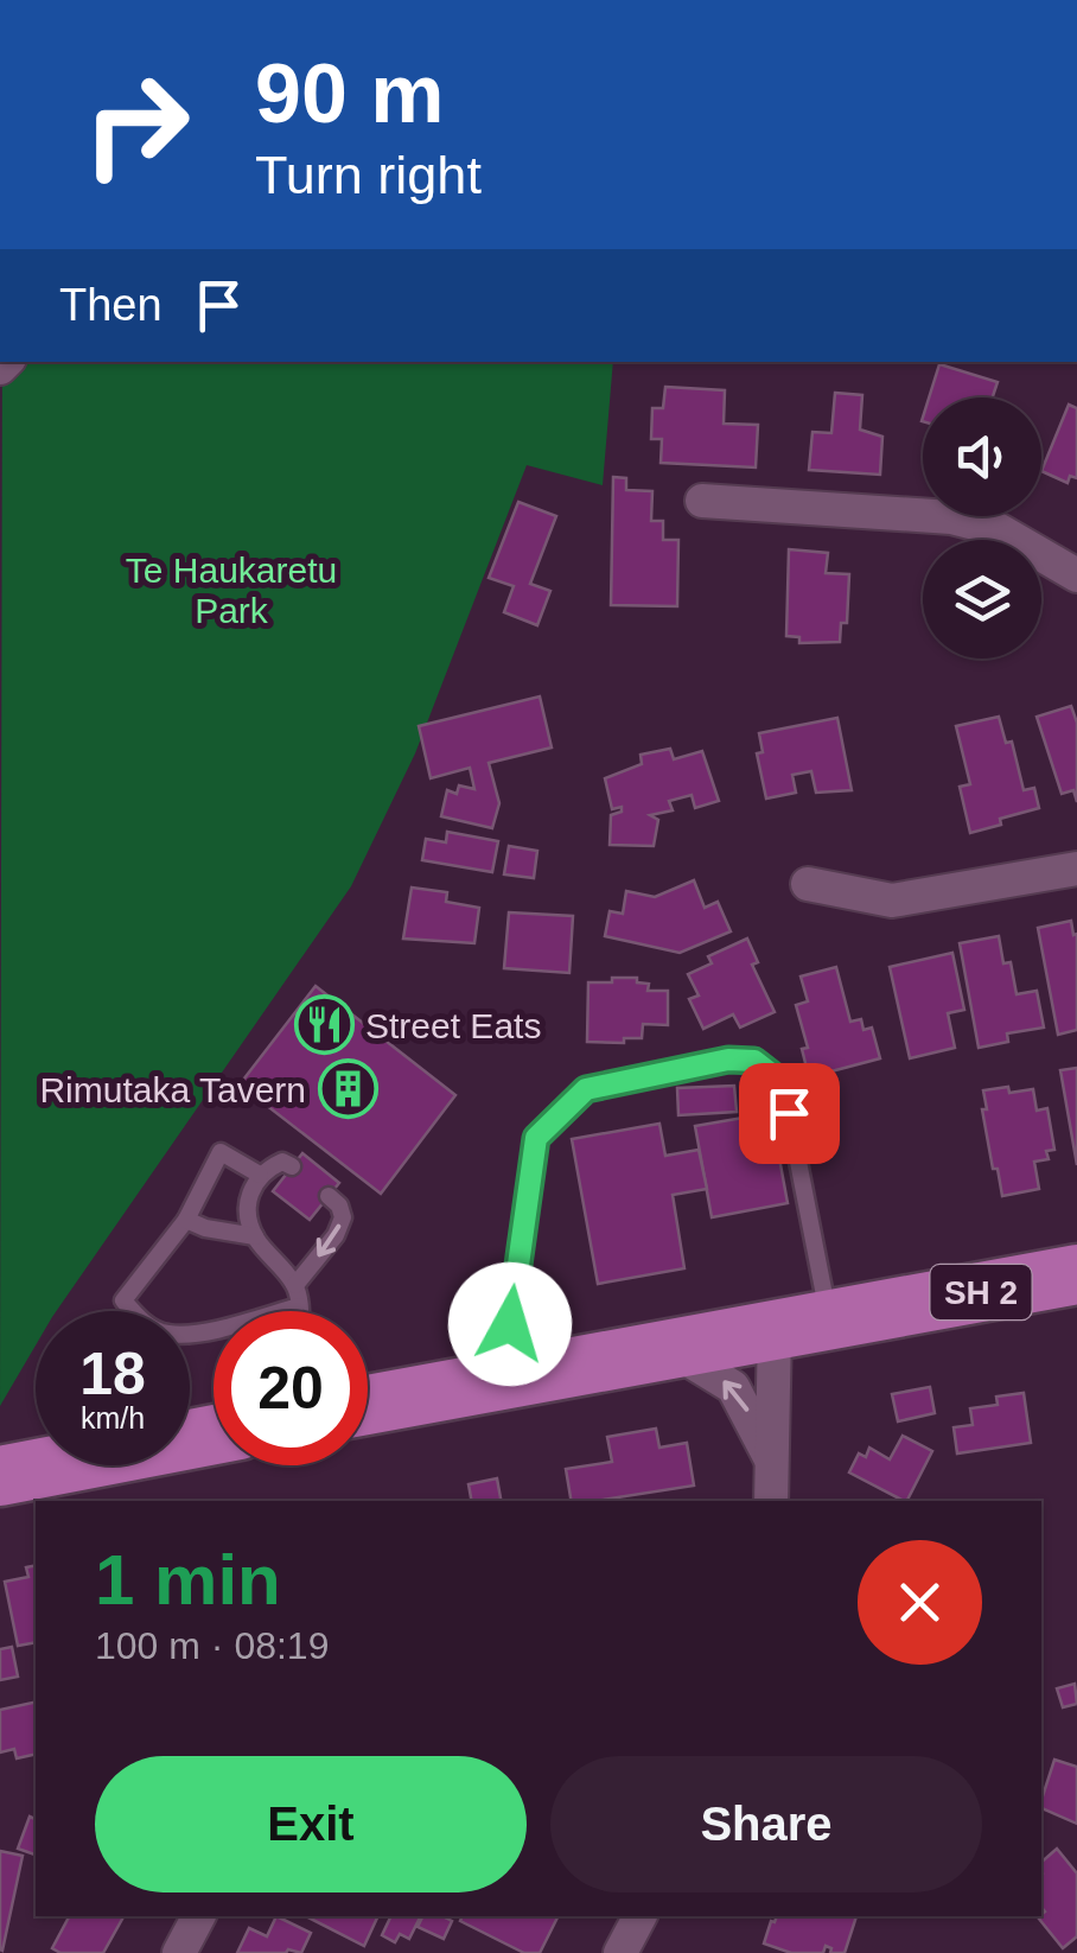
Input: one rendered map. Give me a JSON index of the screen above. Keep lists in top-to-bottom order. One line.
{"streets":{"highway":["SH 2"]},"parks":["Te Haukaretu Park"],"places":{"restaurant":["Street Eats"],"building":["Rimutaka Tavern"]},"page":{"turn":["90 m","Turn right"],"then":"Then","speed":"18 km/h","limit":"20","heading":["1 min","100 m · 08:19"],"buttons":["Exit","Share"]}}
